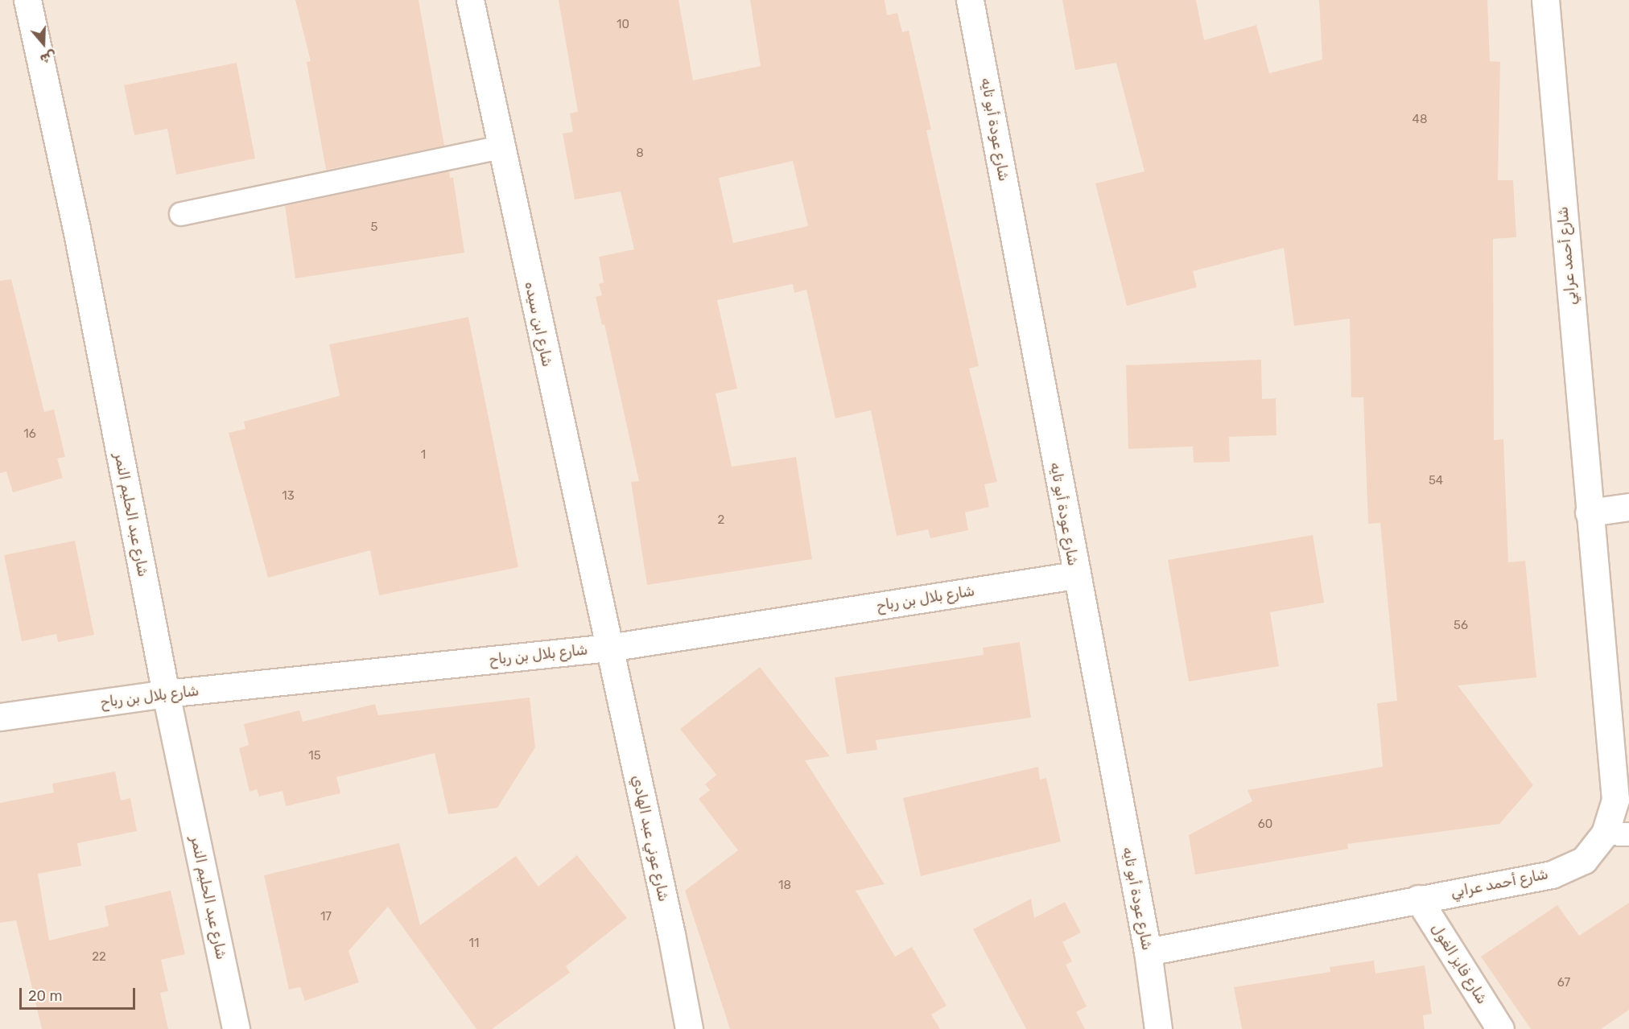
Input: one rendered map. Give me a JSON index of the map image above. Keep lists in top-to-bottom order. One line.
{"streets":{"street":["شارع عودة أبو تايه","شارع أحمد عرابي","شارع ابن سيده","شارع عبد الحليم النمر","شارع بلال بن رباح","شارع عوني عبد الهادي","شارع فايز الغول"]},"crossings":[["شارع عودة أبو تايه","شارع أحمد عرابي"],["شارع عودة أبو تايه","شارع بلال بن رباح"],["شارع أحمد عرابي","شارع فايز الغول"],["شارع ابن سيده","شارع بلال بن رباح"],["شارع ابن سيده","شارع عوني عبد الهادي"],["شارع عبد الحليم النمر","شارع بلال بن رباح"],["شارع بلال بن رباح","شارع عوني عبد الهادي"]],"house_numbers":["10","48","8","5","16","1","54","13","2","56","15","60","18","17","11","22","67"],"scale_bar":"20 m","north":"bottom"}
